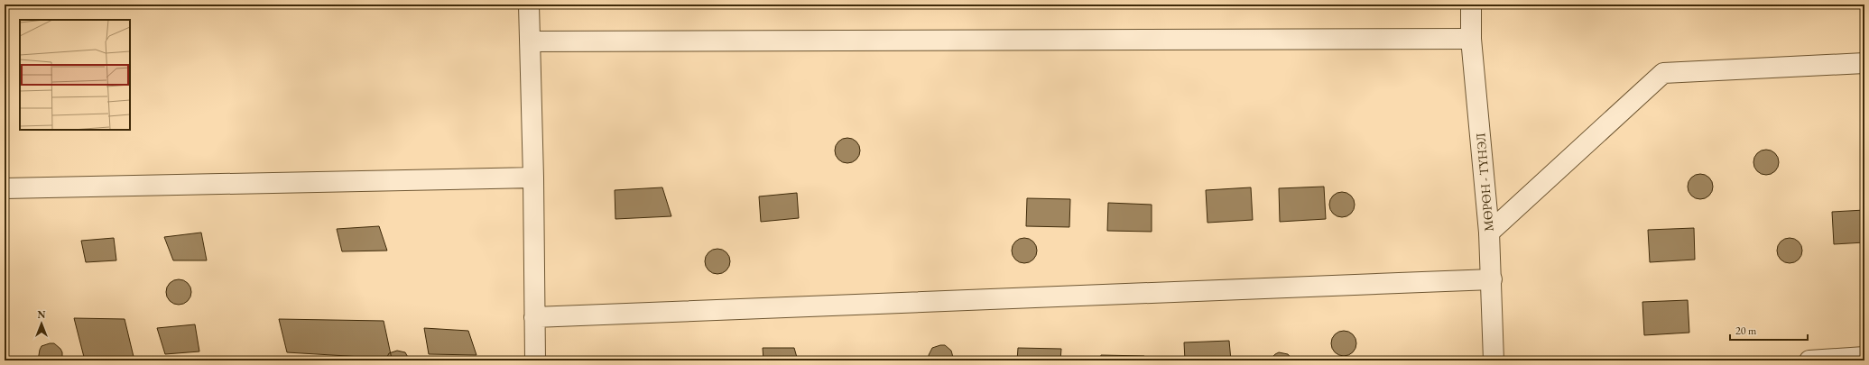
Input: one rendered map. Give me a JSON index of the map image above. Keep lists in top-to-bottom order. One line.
{"streets":{"street":["МӨРӨН - ТҮНЭЛ"]},"scale_bar":"20 m","north":"top"}
